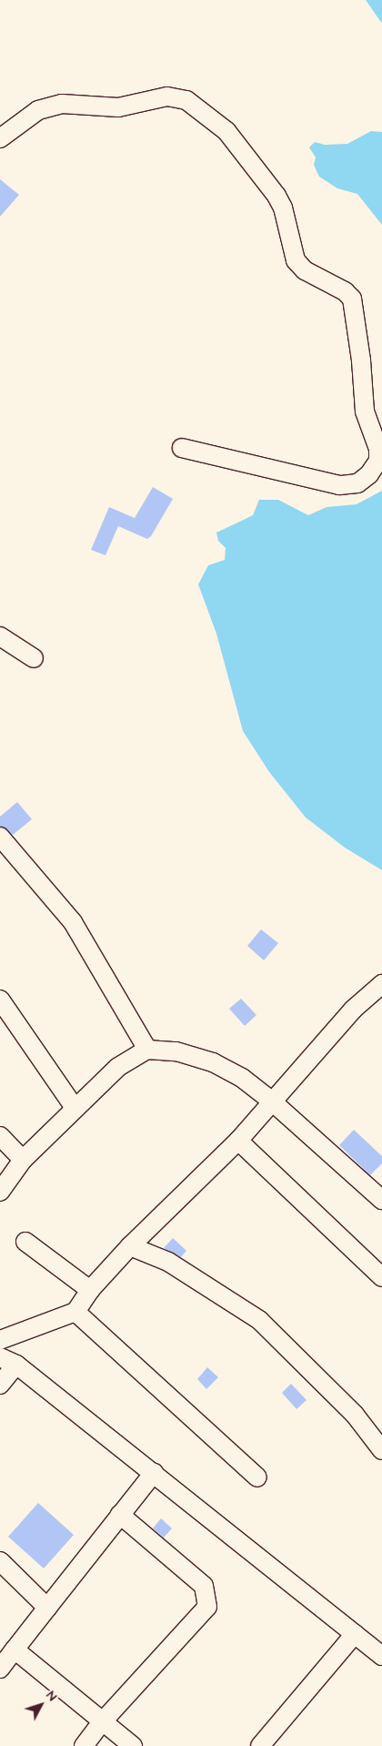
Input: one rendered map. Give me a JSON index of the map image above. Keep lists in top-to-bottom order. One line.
{"north":"top right"}
